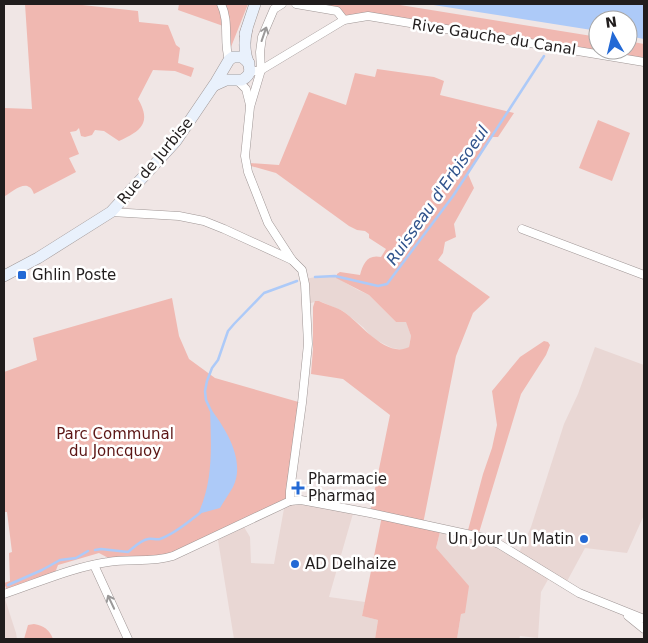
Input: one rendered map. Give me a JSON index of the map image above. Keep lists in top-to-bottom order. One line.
{"streets":{"street":["Rive Gauche du Canal","Rue de Jurbise"]},"crossings":[["Rive Gauche du Canal","Rue de Jurbise"]],"water":["Ruisseau d'Erbisoeul"],"parks":["Parc Communal du Joncquoy"],"places":{"transit":["Ghlin Poste"],"health":["Pharmacie Pharmaq"],"other":["Un Jour Un Matin","AD Delhaize"]},"north":"top"}
